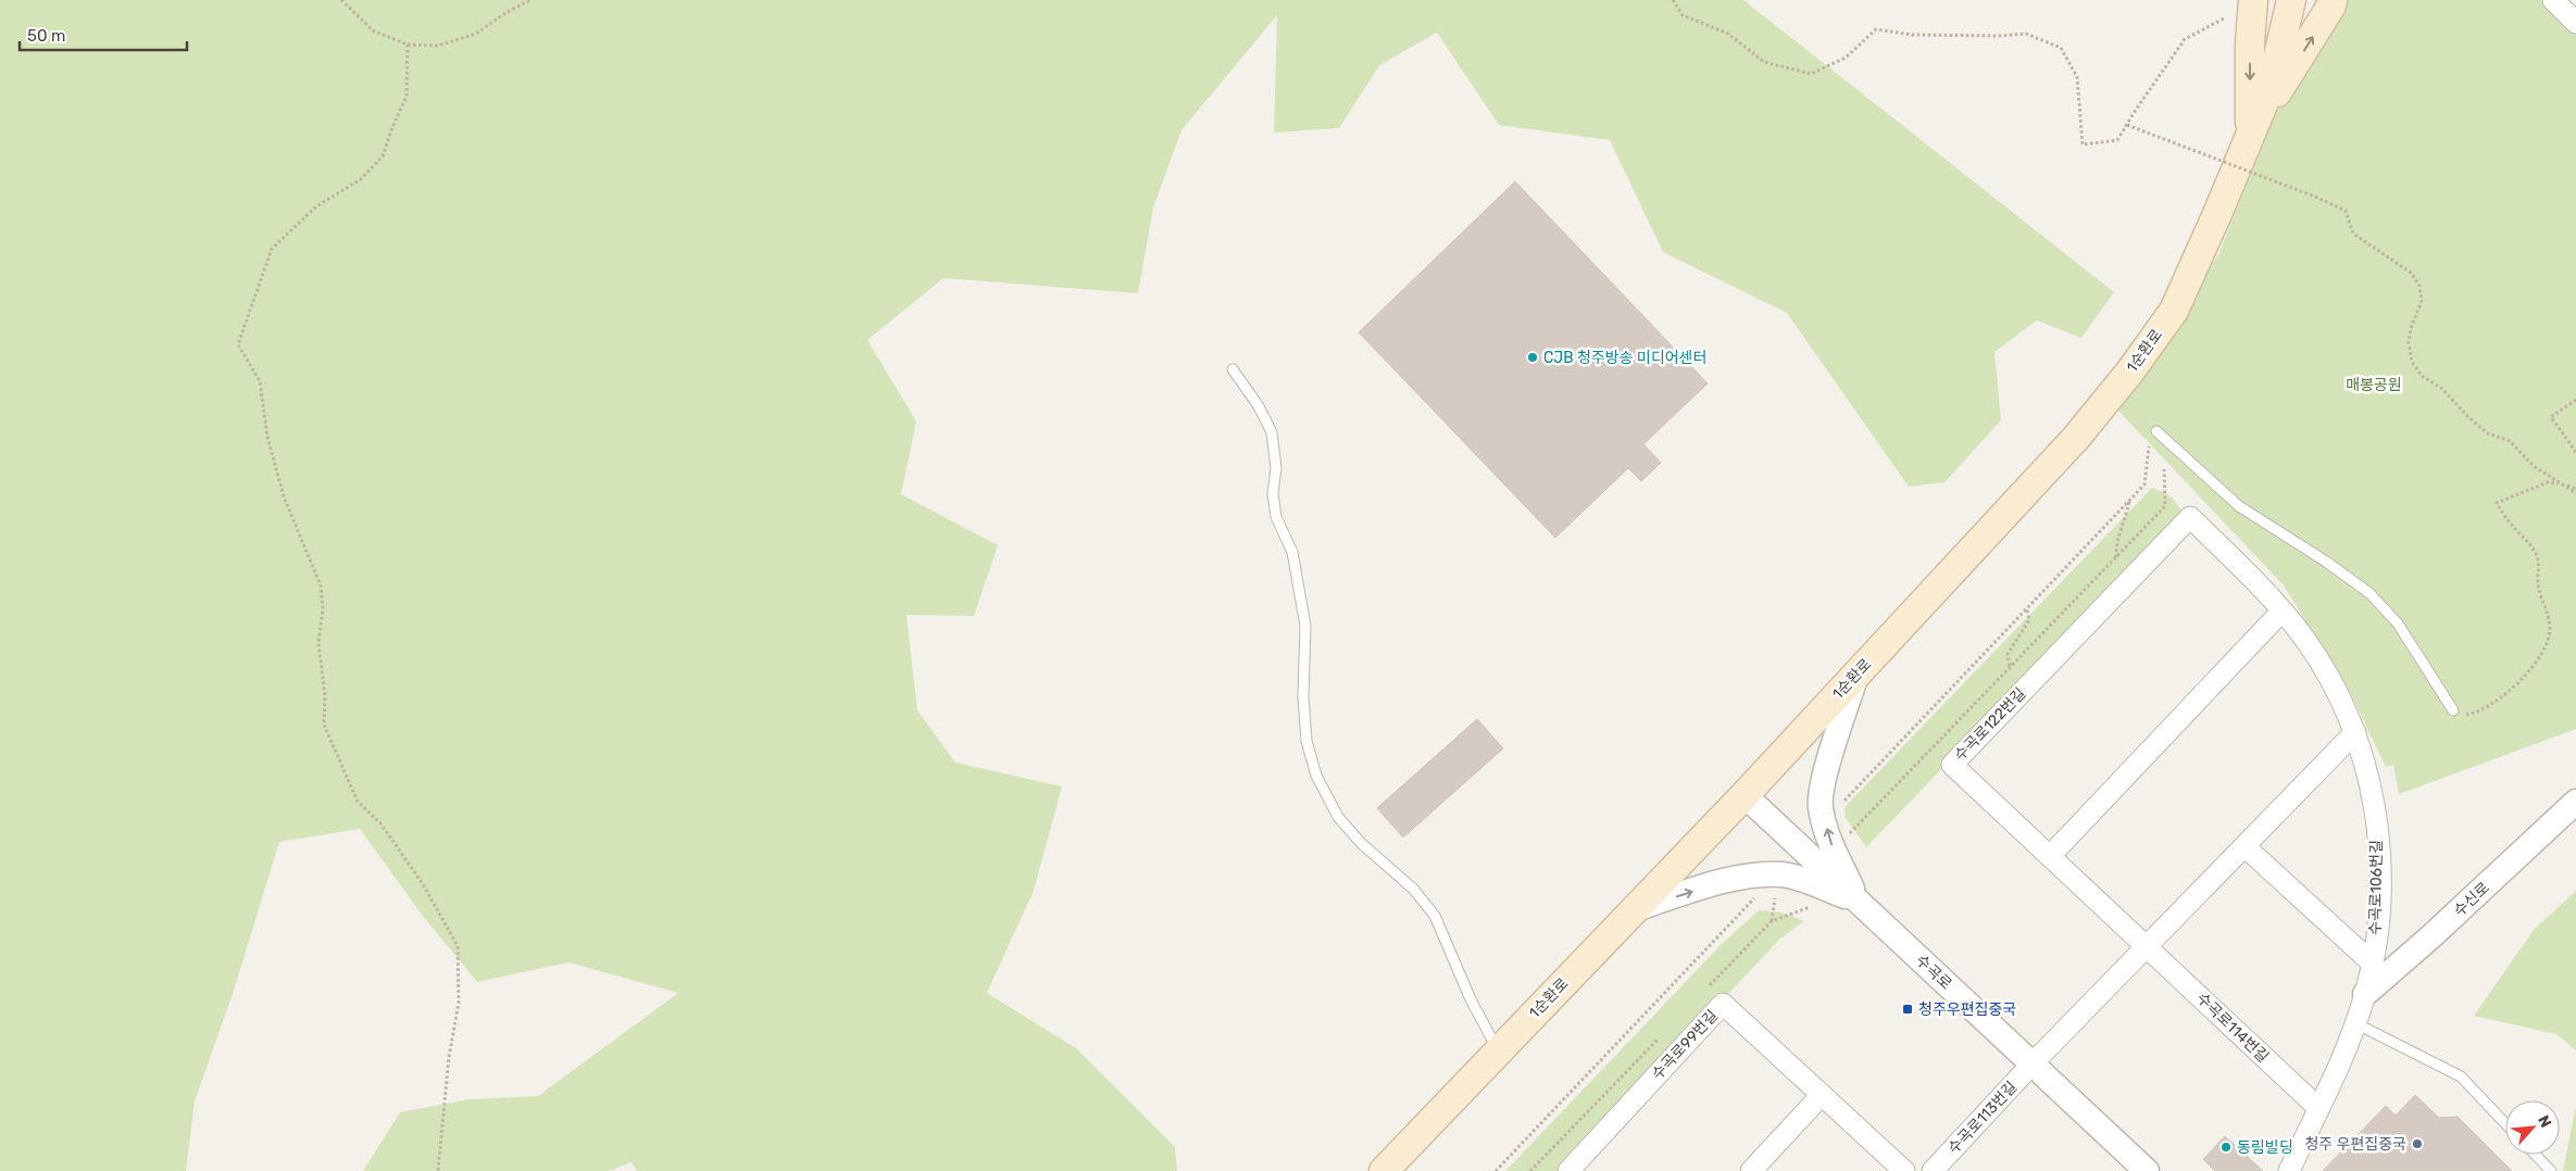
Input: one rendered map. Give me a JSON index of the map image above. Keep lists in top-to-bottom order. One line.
{"streets":{"main road":["1순환로"],"street":["수곡로122번길","수곡로106번길","수신로","수곡로","수곡로114번길","수곡로99번길","수곡로113번길"]},"crossings":[["1순환로","수곡로"],["수곡로122번길","수곡로106번길"],["수곡로122번길","수곡로114번길"],["수곡로106번길","수신로"],["수곡로106번길","수곡로114번길"],["수곡로","수곡로113번길"]],"parks":["매봉공원"],"places":{"other":["CJB 청주방송 미디어센터","청주 우편집중국","동림빌딩"],"transit":["청주우편집중국"]},"scale_bar":"50 m","north":"top right"}
